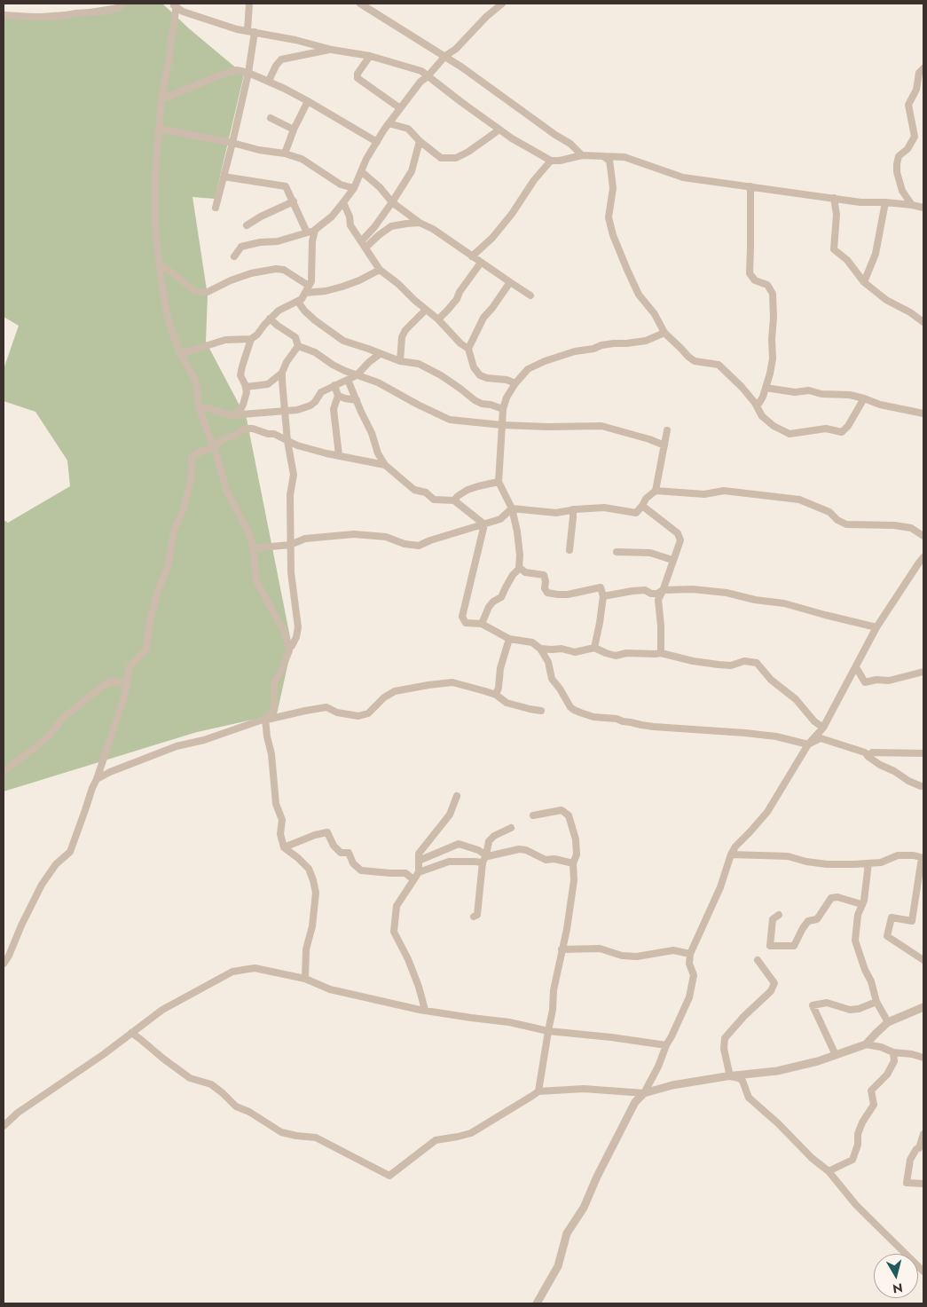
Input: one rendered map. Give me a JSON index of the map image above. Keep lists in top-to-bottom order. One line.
{"north":"bottom"}
